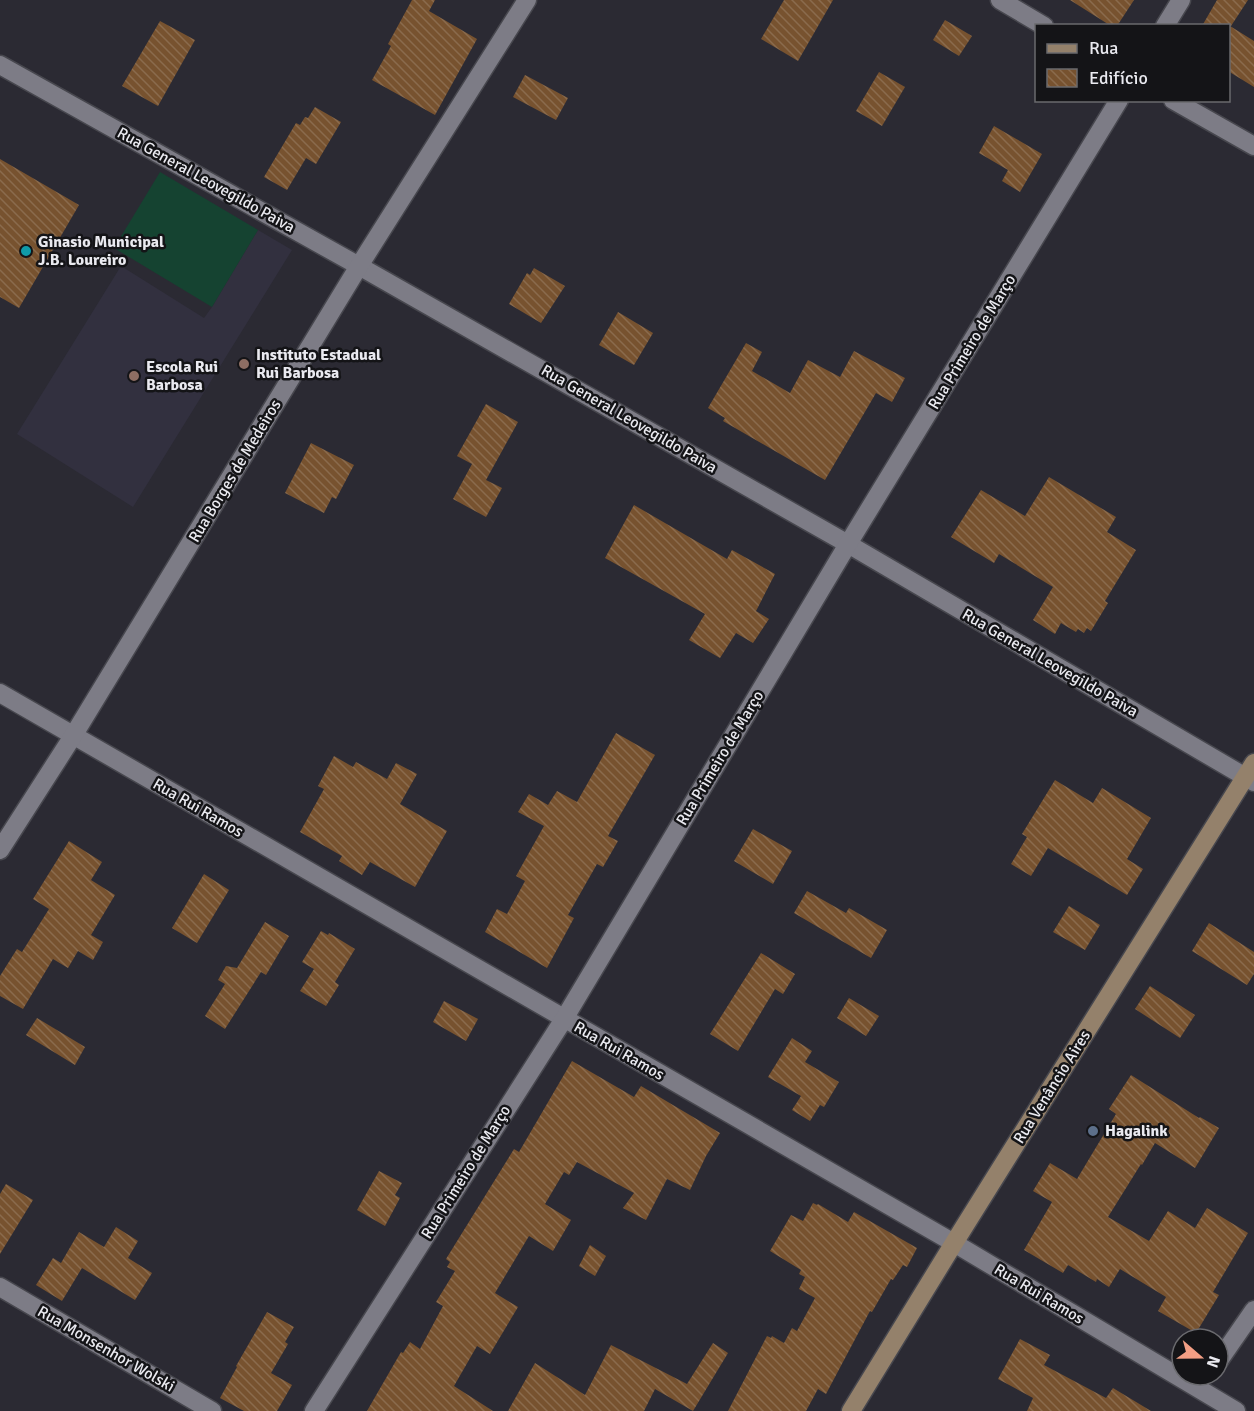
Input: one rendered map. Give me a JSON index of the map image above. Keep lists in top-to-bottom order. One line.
{"streets":{"main road":["Rua Venâncio Aires"],"street":["Rua General Leovegildo Paiva","Rua Primeiro de Março","Rua Borges de Medeiros","Rua Rui Ramos","Rua Monsenhor Wolski"]},"crossings":[["Rua General Leovegildo Paiva","Rua Primeiro de Março"],["Rua General Leovegildo Paiva","Rua Borges de Medeiros"],["Rua General Leovegildo Paiva","Rua Venâncio Aires"],["Rua Primeiro de Março","Rua Rui Ramos"],["Rua Borges de Medeiros","Rua Rui Ramos"],["Rua Rui Ramos","Rua Venâncio Aires"]],"places":["Ginasio Municipal J.B. Loureiro","Instituto Estadual Rui Barbosa","Escola Rui Barbosa","Hagalink"],"legend":["Rua","Edifício"],"north":"right"}
